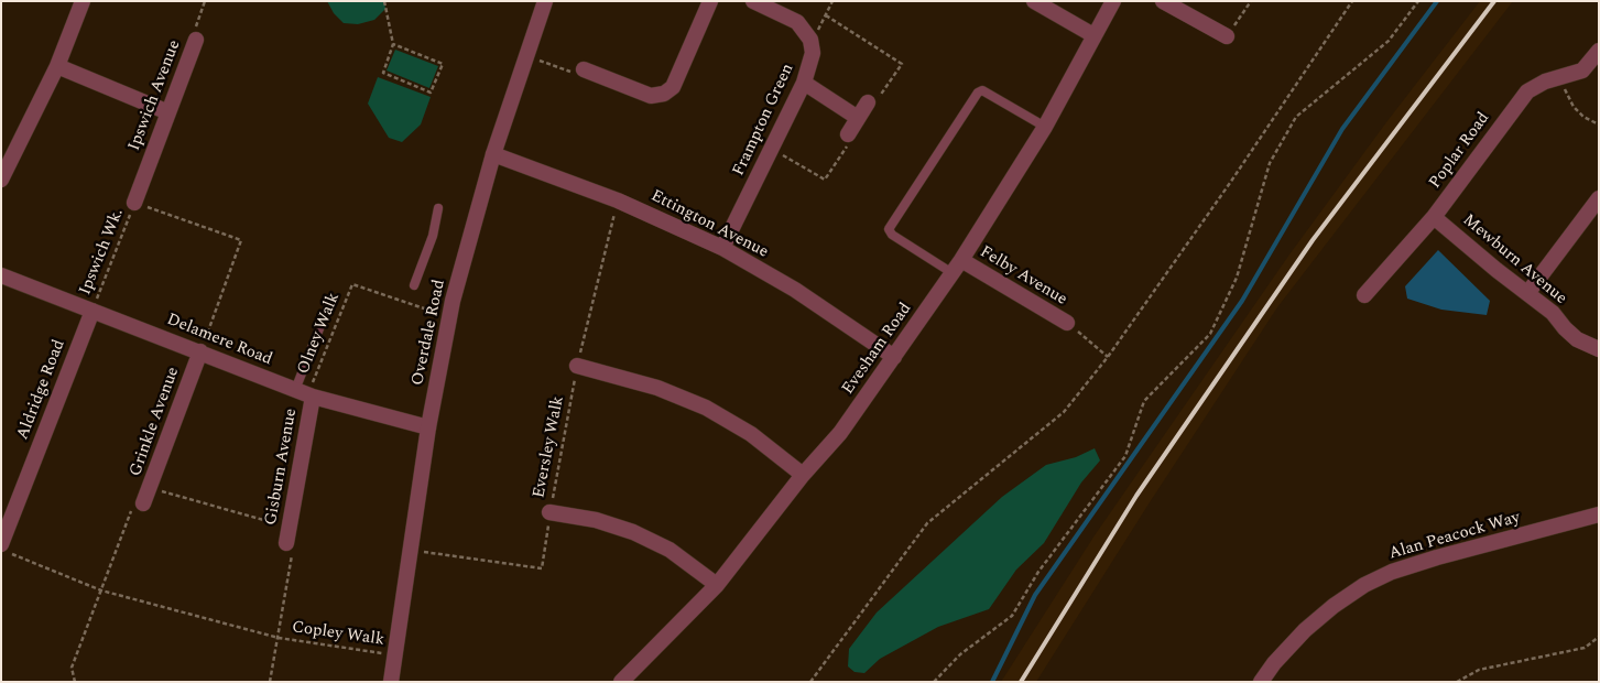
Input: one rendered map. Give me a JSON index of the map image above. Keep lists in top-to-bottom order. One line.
{"streets":{"street":["Ipswich Avenue","Frampton Green","Poplar Road","Ettington Avenue","Mewburn Avenue","Felby Avenue","Overdale Road","Delamere Road","Evesham Road","Aldridge Road","Grinkle Avenue","Gisburn Avenue","Alan Peacock Way"],"path":["Ipswich Wk.","Olney Walk","Eversley Walk","Copley Walk"]},"crossings":[["Ipswich Avenue","Ipswich Wk."],["Frampton Green","Ettington Avenue"],["Poplar Road","Mewburn Avenue"],["Ettington Avenue","Overdale Road"],["Ettington Avenue","Evesham Road"],["Ettington Avenue","Eversley Walk"],["Ipswich Wk.","Delamere Road"],["Ipswich Wk.","Aldridge Road"],["Felby Avenue","Evesham Road"],["Overdale Road","Olney Walk"],["Overdale Road","Delamere Road"],["Overdale Road","Eversley Walk"],["Overdale Road","Copley Walk"],["Olney Walk","Delamere Road"],["Olney Walk","Gisburn Avenue"],["Delamere Road","Aldridge Road"],["Delamere Road","Grinkle Avenue"],["Delamere Road","Gisburn Avenue"],["Aldridge Road","Copley Walk"]]}
